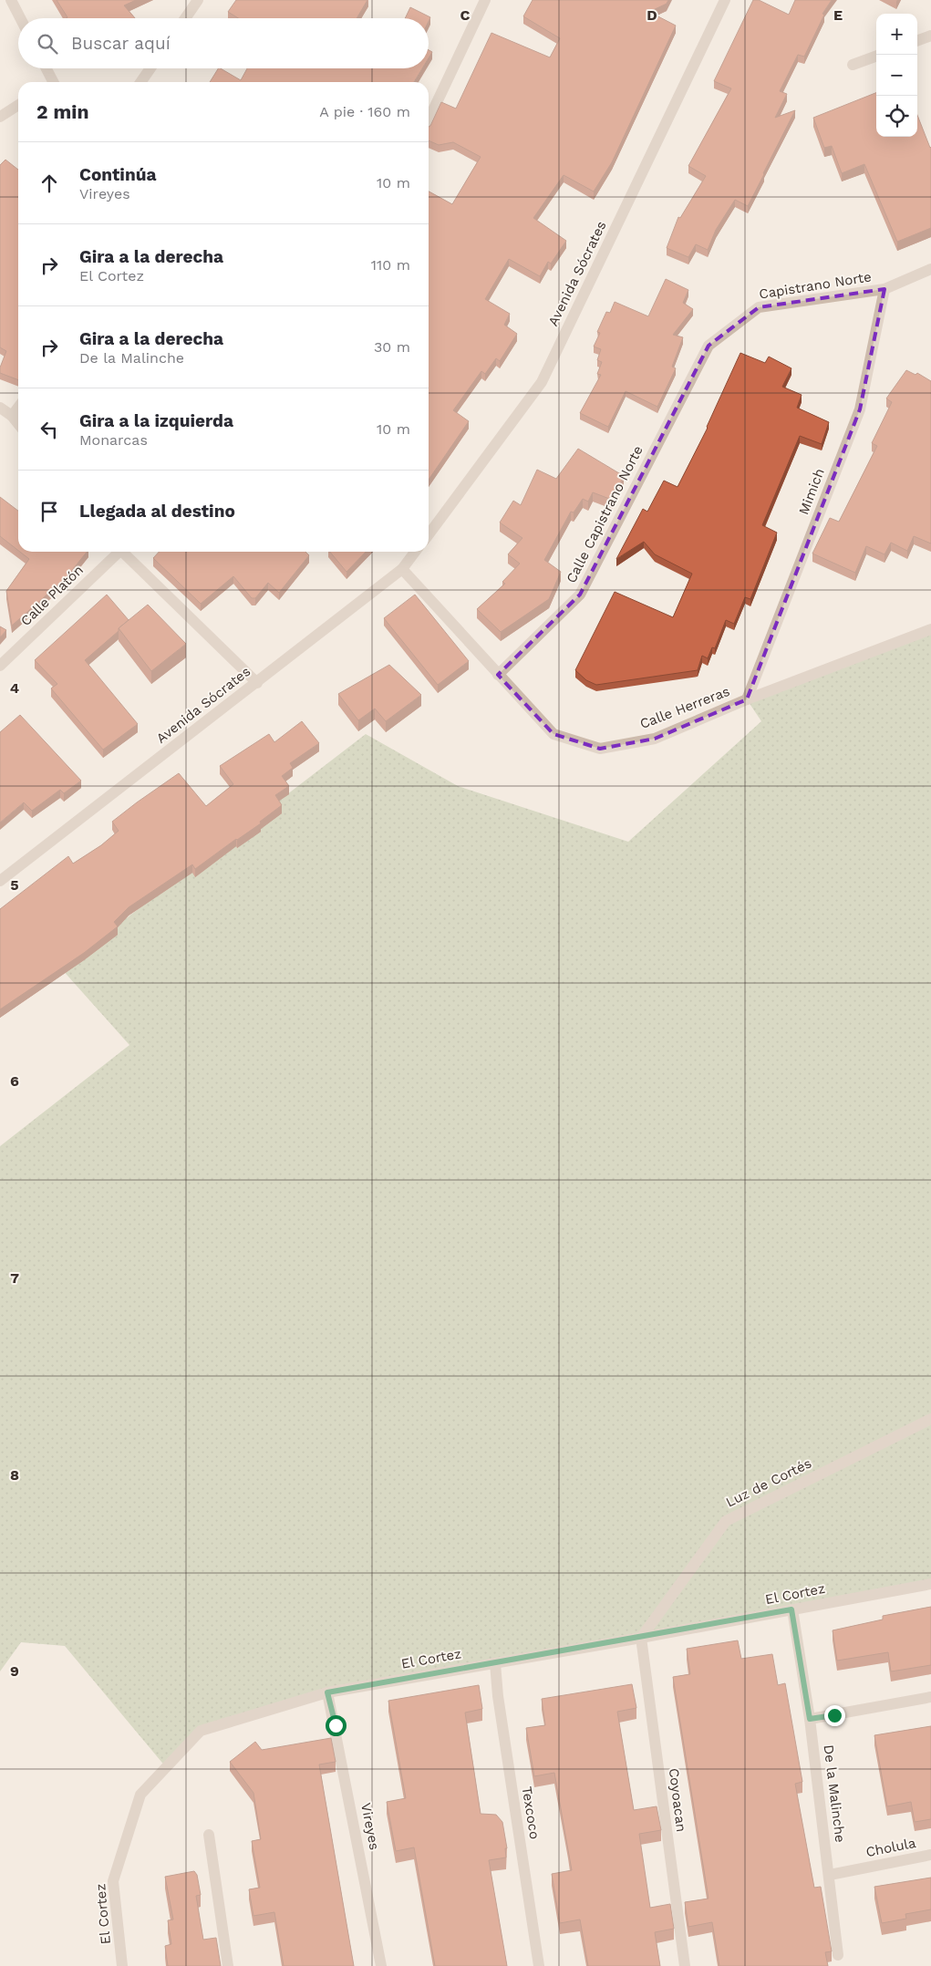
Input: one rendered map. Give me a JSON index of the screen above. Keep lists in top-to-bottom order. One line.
{"streets":{"street":["Avenida Sócrates","Capistrano Norte","Mimich","Calle Capistrano Norte","Calle Platón","Calle Herreras","Luz de Cortés","El Cortez","De la Malinche","Coyoacan","Texcoco","Vireyes","Cholula"]},"crossings":[["Avenida Sócrates","Calle Herreras"],["Capistrano Norte","Mimich"],["Capistrano Norte","Calle Capistrano Norte"],["Mimich","Calle Herreras"],["Calle Capistrano Norte","Calle Herreras"],["Luz de Cortés","El Cortez"],["Luz de Cortés","Coyoacan"],["El Cortez","De la Malinche"],["El Cortez","Coyoacan"],["El Cortez","Texcoco"],["El Cortez","Vireyes"],["De la Malinche","Cholula"]],"page":{"map_buttons":["+","−"],"search":"Buscar aquí","heading":["2 min","A pie · 160 m"],"list":[["Continúa","Vireyes","10 m"],["Gira a la derecha","El Cortez","110 m"],["Gira a la derecha","De la Malinche","30 m"],["Gira a la izquierda","Monarcas","10 m"],"Llegada al destino"]},"grid":{"columns":["C","D","E"],"rows":["4","5","6","7","8","9"]}}
